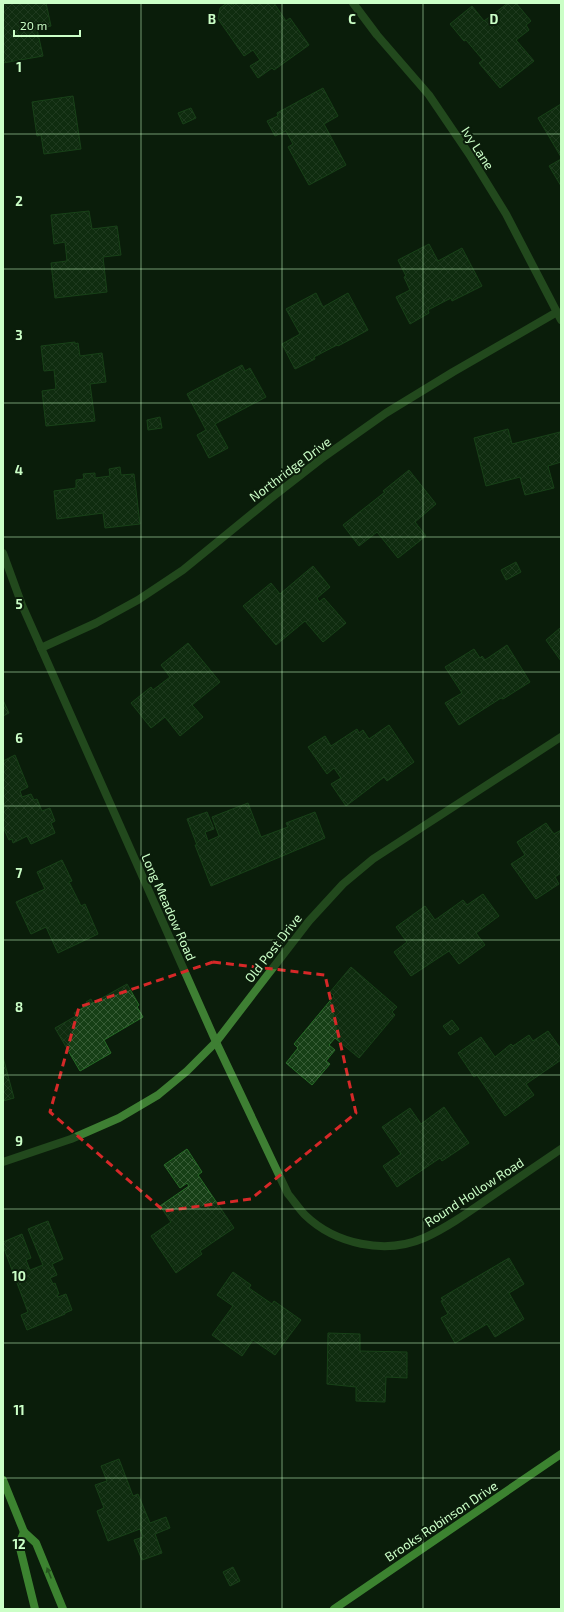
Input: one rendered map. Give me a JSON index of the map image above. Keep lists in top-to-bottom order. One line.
{"streets":{"main road":["Brooks Robinson Drive"],"street":["Ivy Lane","Northridge Drive","Long Meadow Road","Old Post Drive","Round Hollow Road"]},"crossings":[["Ivy Lane","Northridge Drive"],["Northridge Drive","Long Meadow Road"],["Long Meadow Road","Old Post Drive"],["Long Meadow Road","Round Hollow Road"]],"scale_bar":"20 m","grid":{"columns":["B","C","D"],"rows":["1","2","3","4","5","6","7","8","9","10","11","12"]}}
